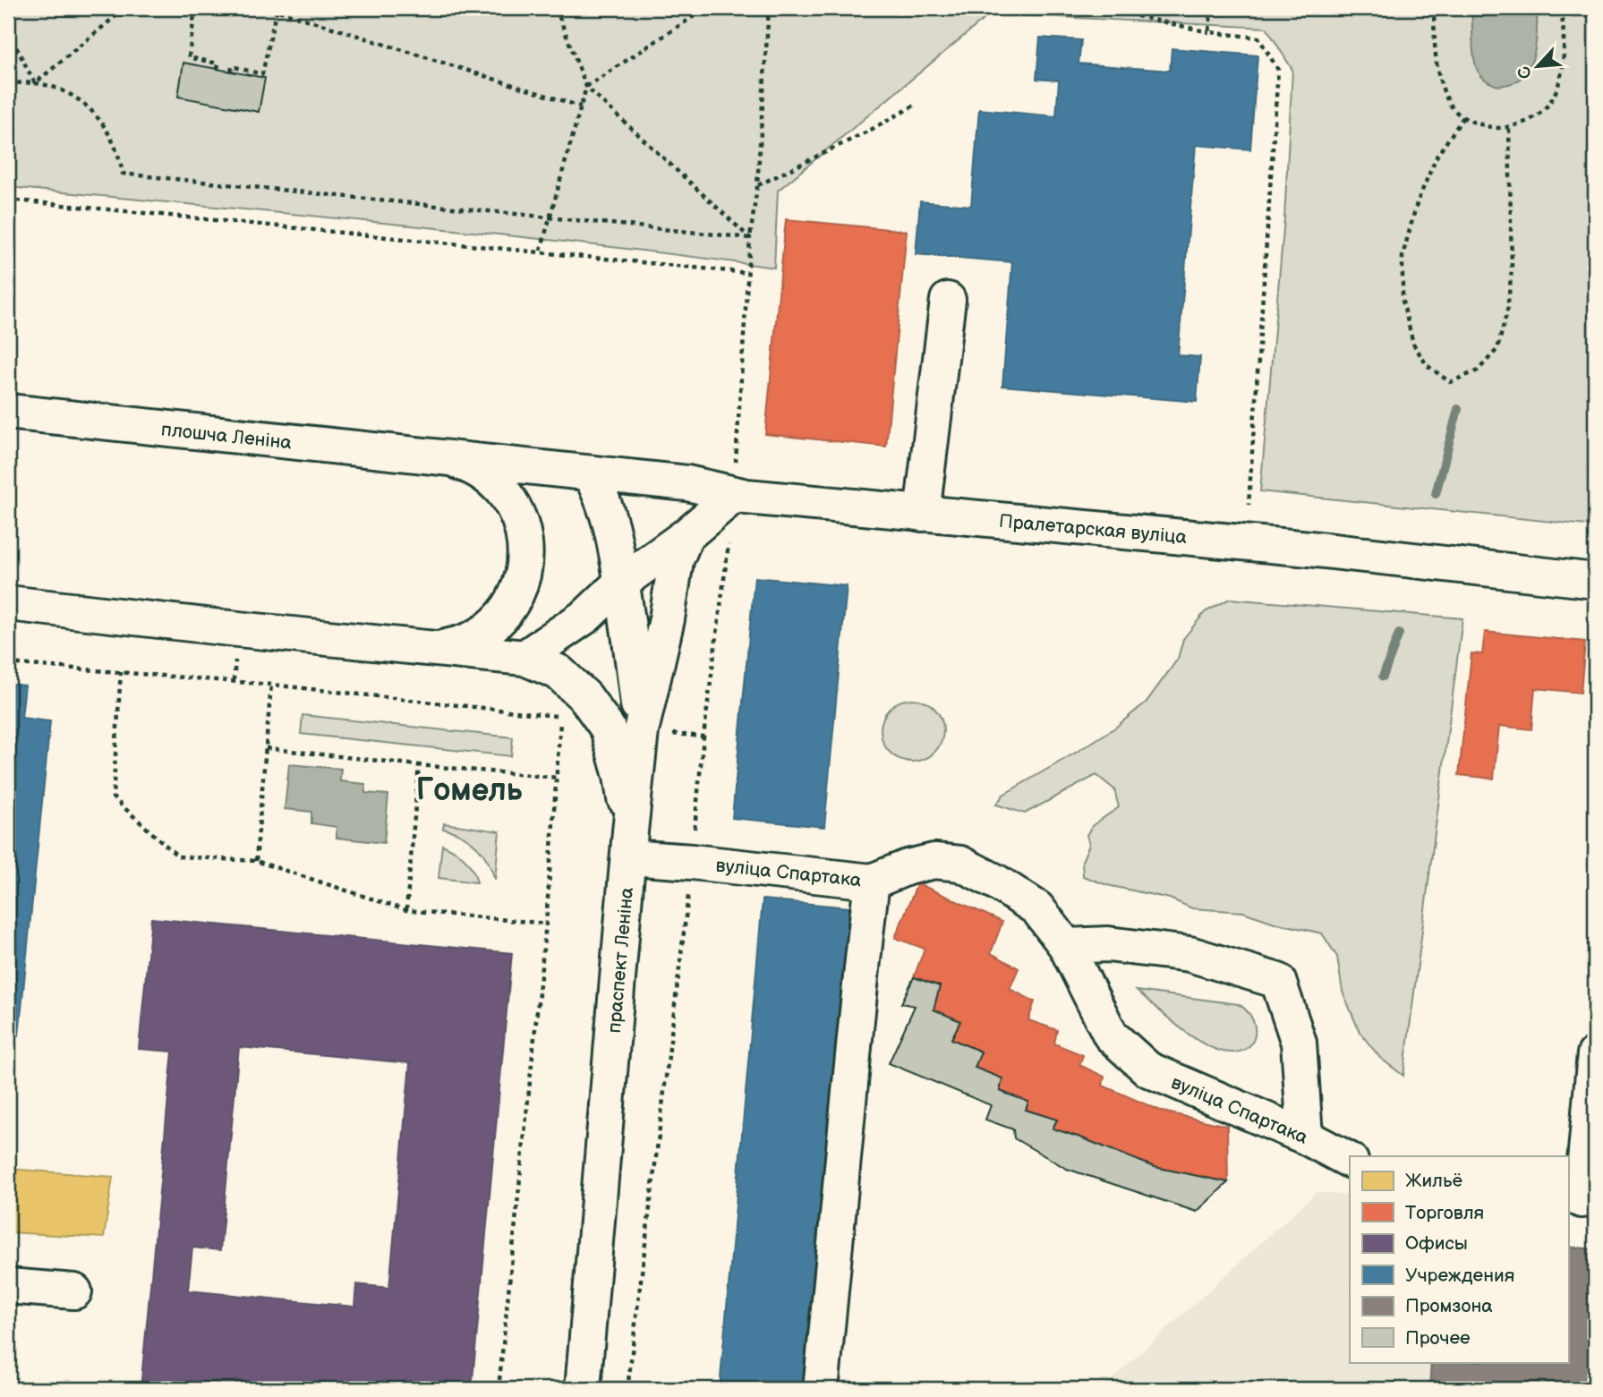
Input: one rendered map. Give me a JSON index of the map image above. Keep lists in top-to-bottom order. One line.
{"streets":{"main road":["плошча Леніна","Пралетарская вуліца","вуліца Спартака","праспект Леніна"]},"crossings":[["плошча Леніна","Пралетарская вуліца"],["плошча Леніна","вуліца Спартака"],["плошча Леніна","праспект Леніна"],["вуліца Спартака","праспект Леніна"]],"districts":["Гомель"],"legend":["Жильё","Торговля","Офисы","Учреждения","Промзона","Прочее"],"north":"bottom left"}
